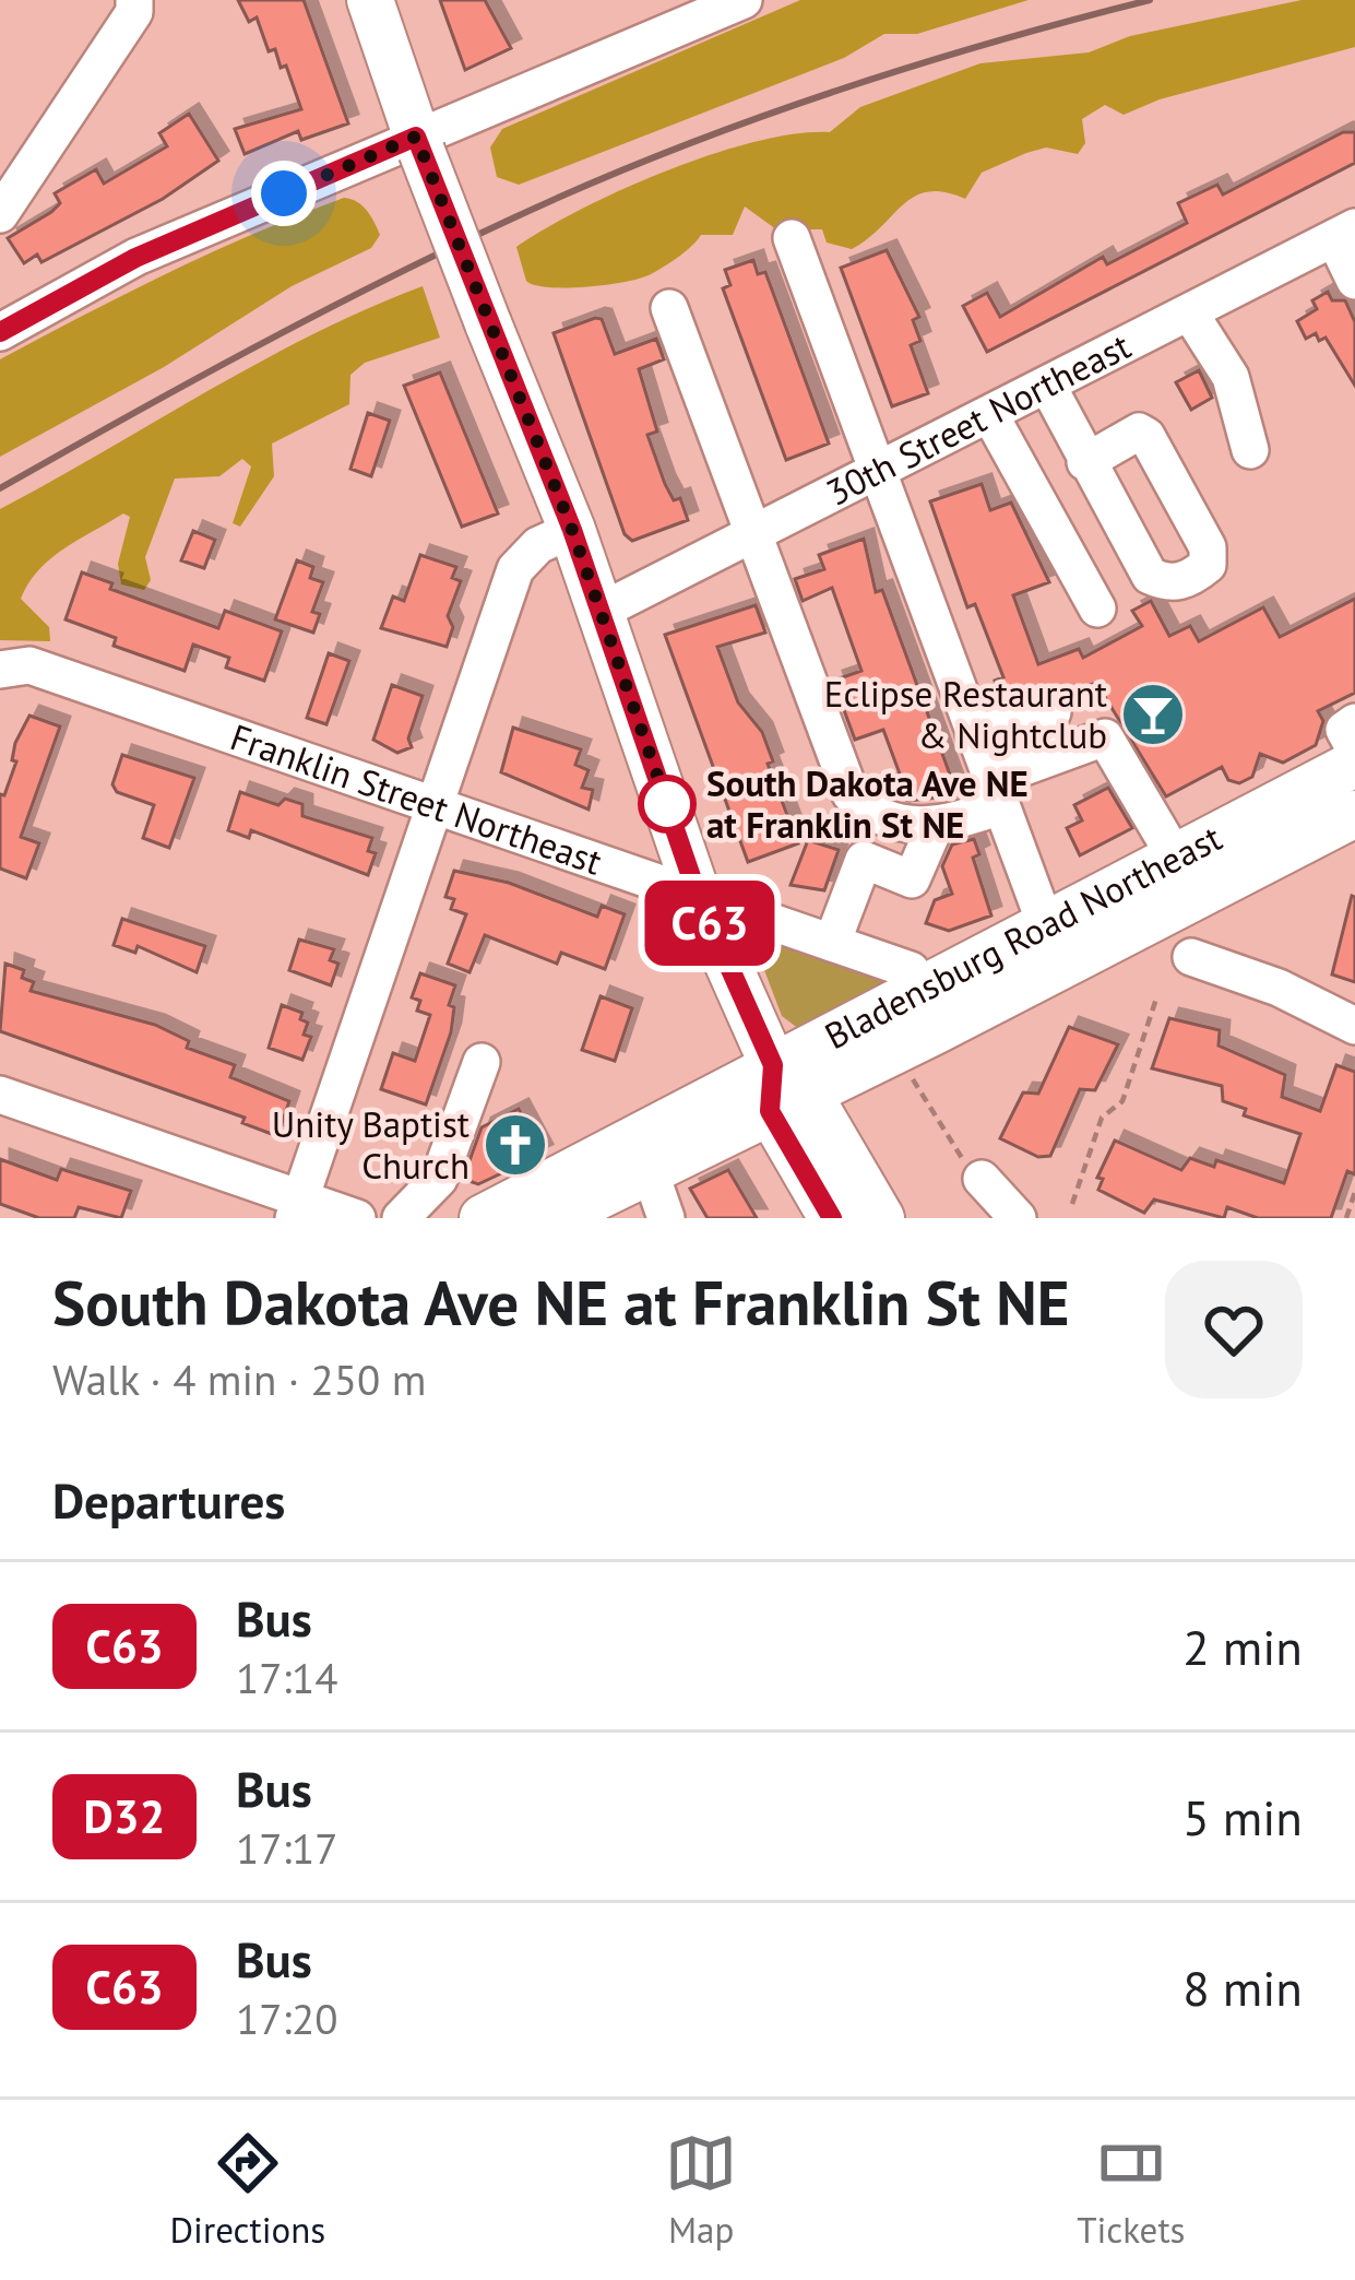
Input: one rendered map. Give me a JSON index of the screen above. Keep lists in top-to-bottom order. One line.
{"streets":{"main road":["Bladensburg Road Northeast"],"street":["30th Street Northeast","Franklin Street Northeast"]},"crossings":[["Franklin Street Northeast","Bladensburg Road Northeast"]],"places":{"bar":["Eclipse Restaurant & Nightclub"],"other":["South Dakota Ave NE at Franklin St NE"],"church":["Unity Baptist Church"]},"lines":["bus line C63"],"page":{"on_map":"C63","heading":[["South Dakota Ave NE at Franklin St NE","Walk · 4 min · 250 m"],"Departures"],"list":[{"mark":"C63","name":"Bus","note":"17:14","value":"2 min"},{"mark":"D32","name":"Bus","note":"17:17","value":"5 min"},{"mark":"C63","name":"Bus","note":"17:20","value":"8 min"}],"tabs":["Directions","Map","Tickets"]}}
